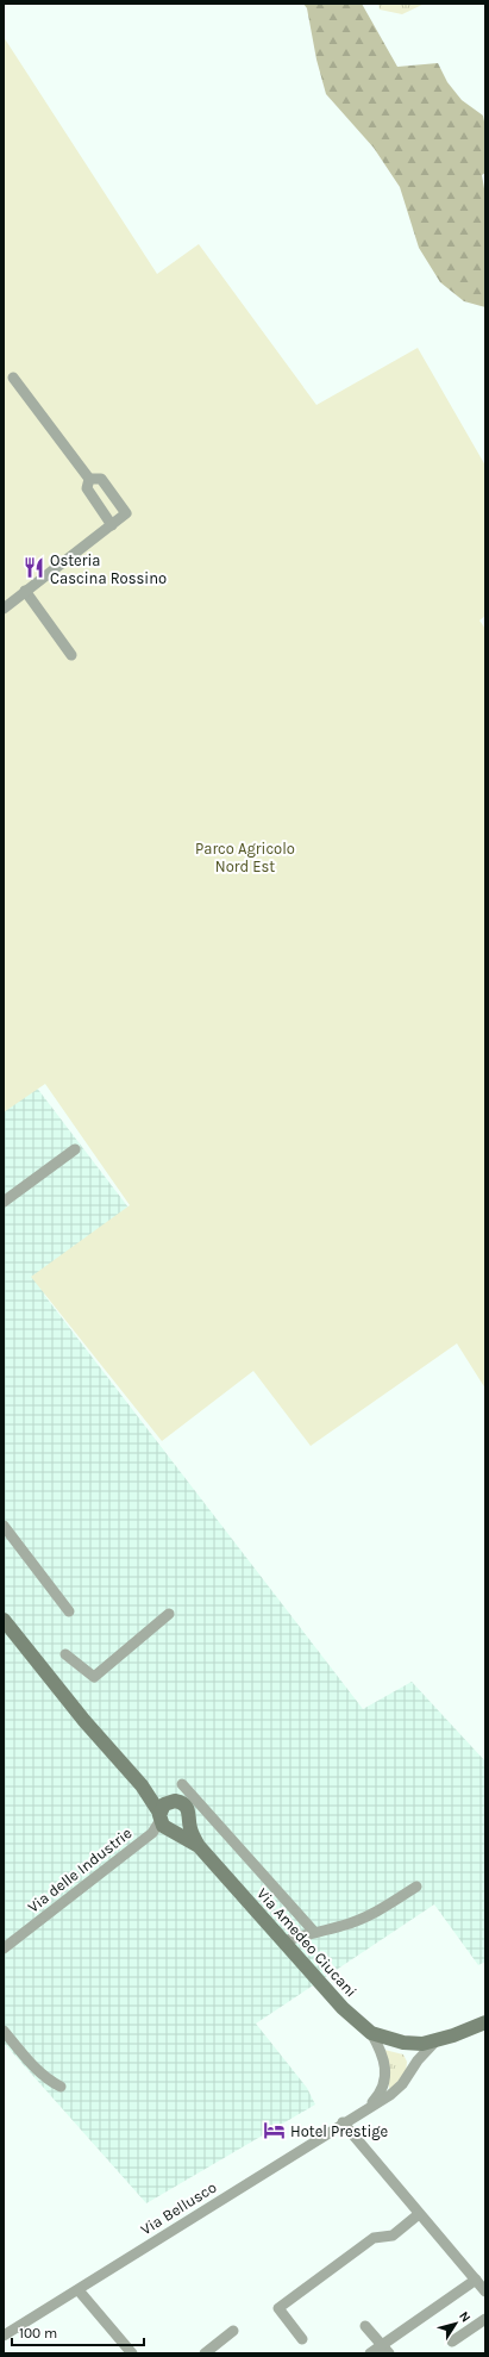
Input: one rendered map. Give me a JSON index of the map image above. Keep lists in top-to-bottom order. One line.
{"streets":{"main road":["Via Amedeo Ciucani"],"street":["Via delle Industrie","Via Bellusco"]},"crossings":[["Via delle Industrie","Via Amedeo Ciucani"],["Via Amedeo Ciucani","Via Bellusco"]],"parks":["Parco Agricolo Nord Est"],"places":{"restaurant":["Osteria Cascina Rossino"],"hotel":["Hotel Prestige"]},"scale_bar":"100 m","north":"top right"}
